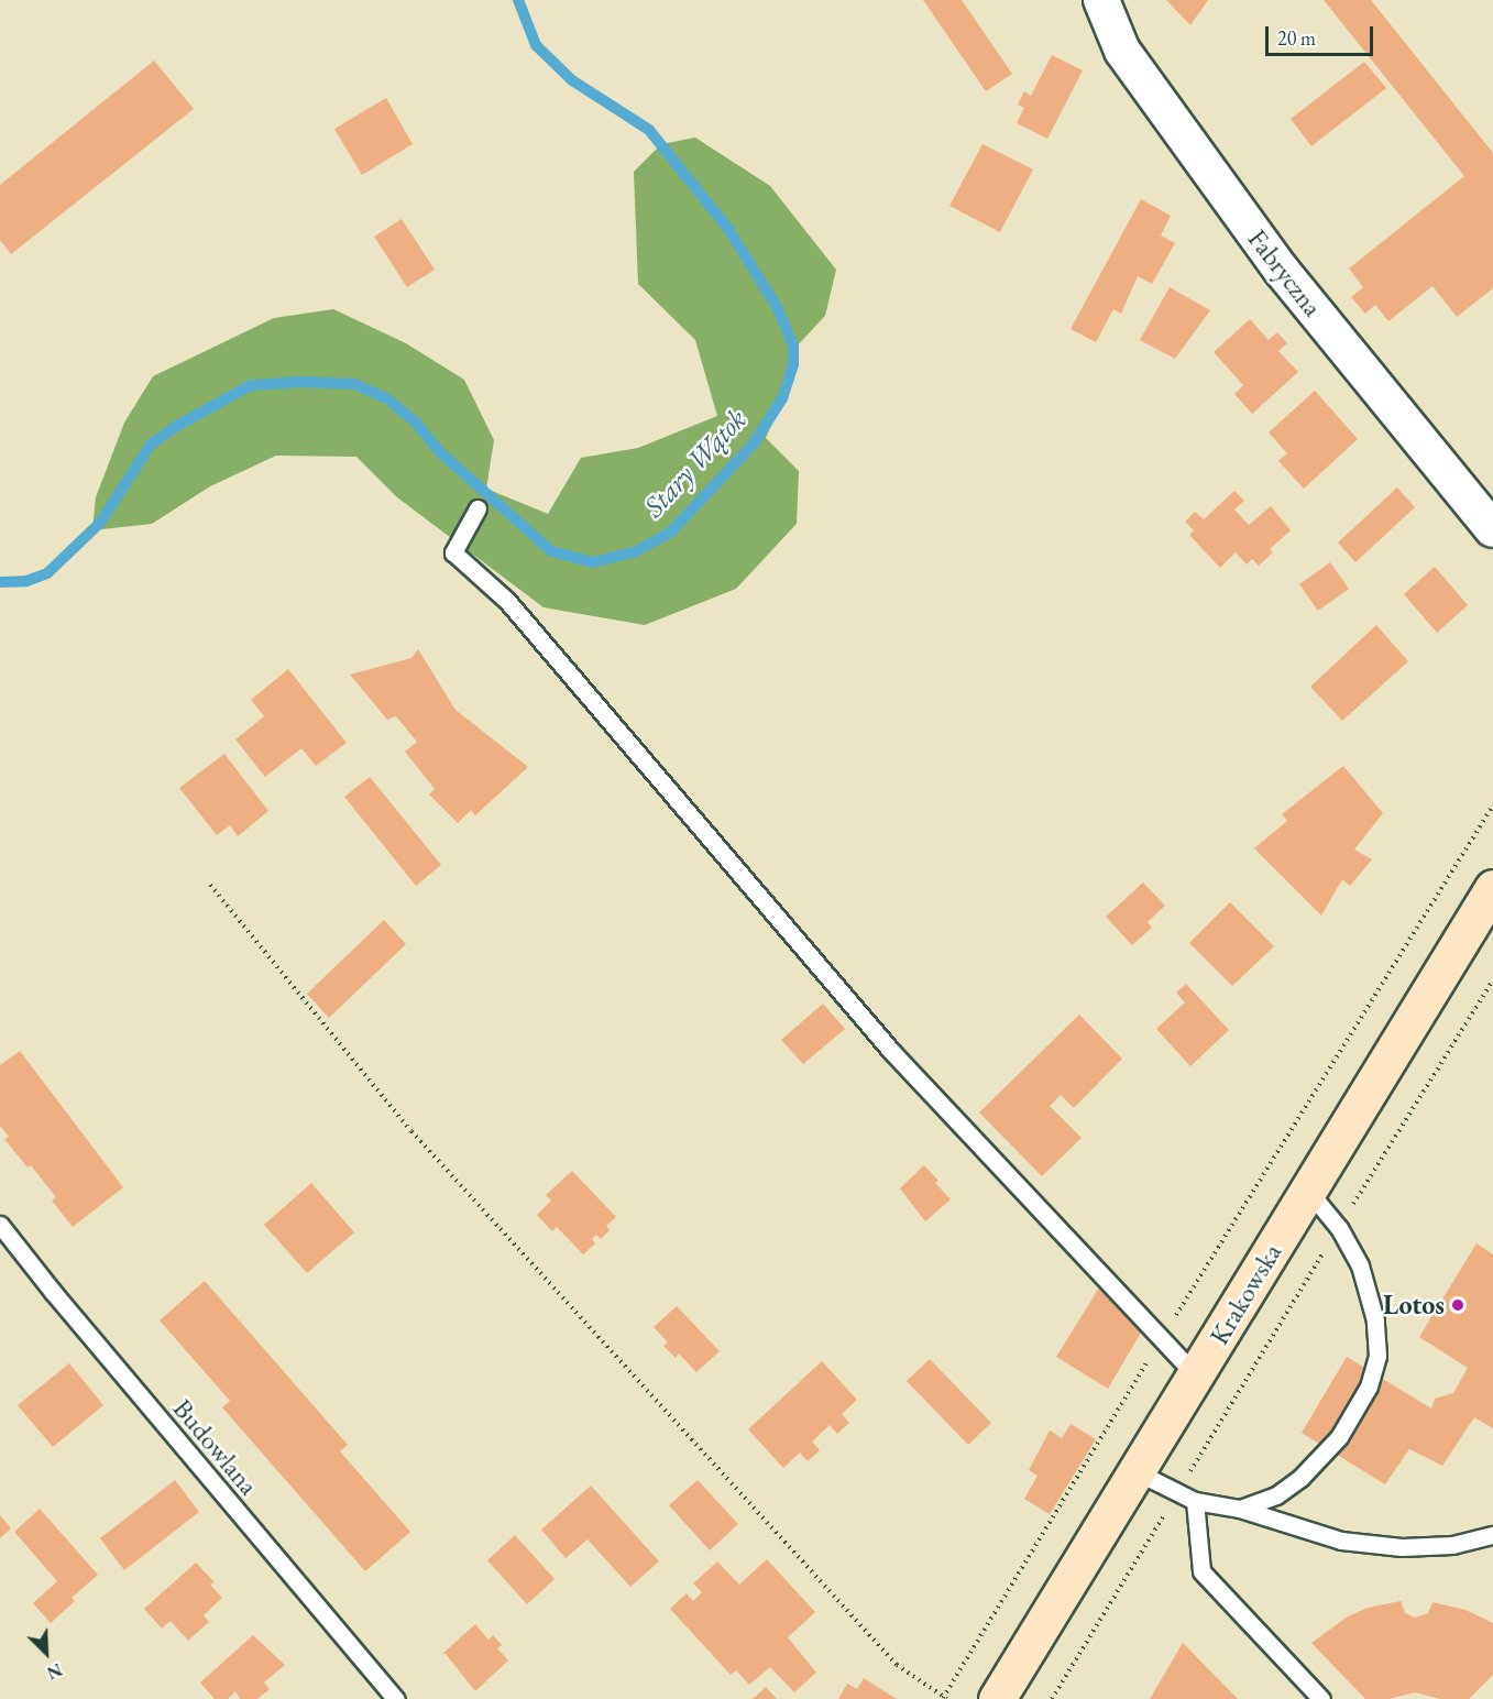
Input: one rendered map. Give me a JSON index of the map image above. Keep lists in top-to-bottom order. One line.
{"streets":{"street":["Fabryczna","Krakowska"],"lane":["Budowlana"]},"water":["Stary Wątok"],"places":["Lotos"],"scale_bar":"20 m","north":"bottom right"}
